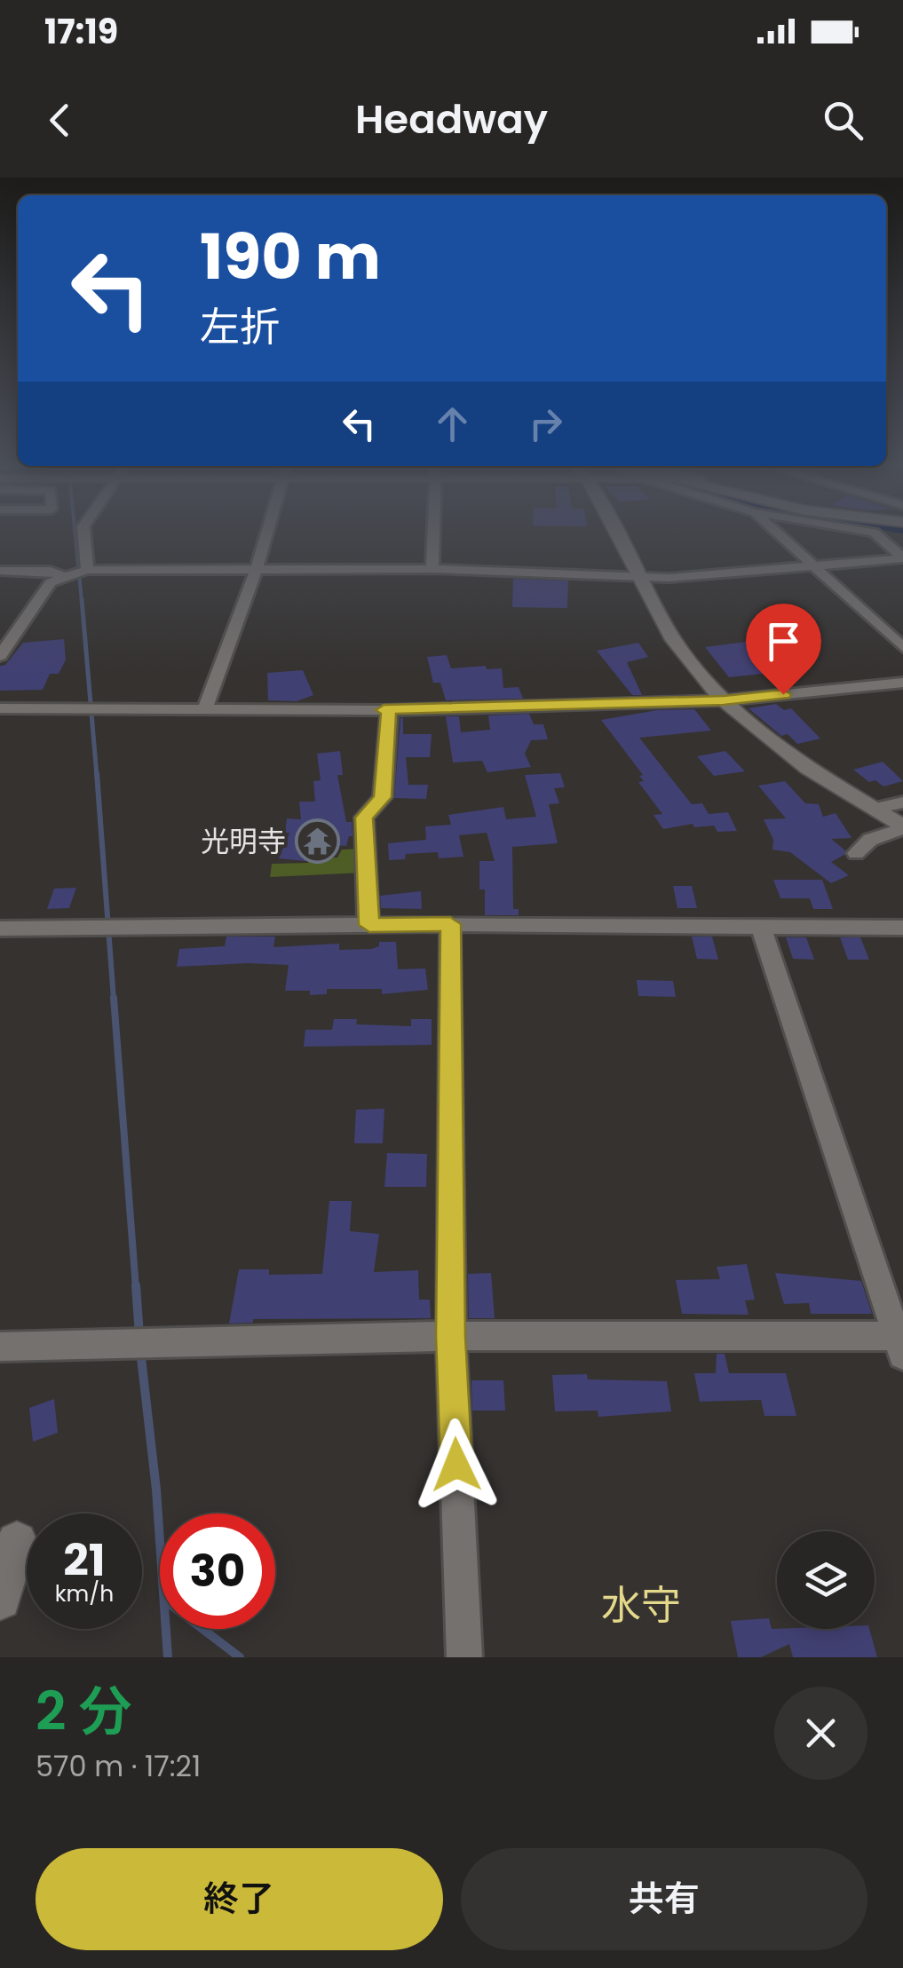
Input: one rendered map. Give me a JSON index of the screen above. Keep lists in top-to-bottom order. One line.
{"districts":["水守"],"places":{"temple":["光明寺"]},"page":{"status":"17:19","header":"Headway","turn":["190 m","左折"],"speed":"21 km/h","limit":"30","heading":["2 分","570 m · 17:21"],"buttons":["終了","共有"]}}
